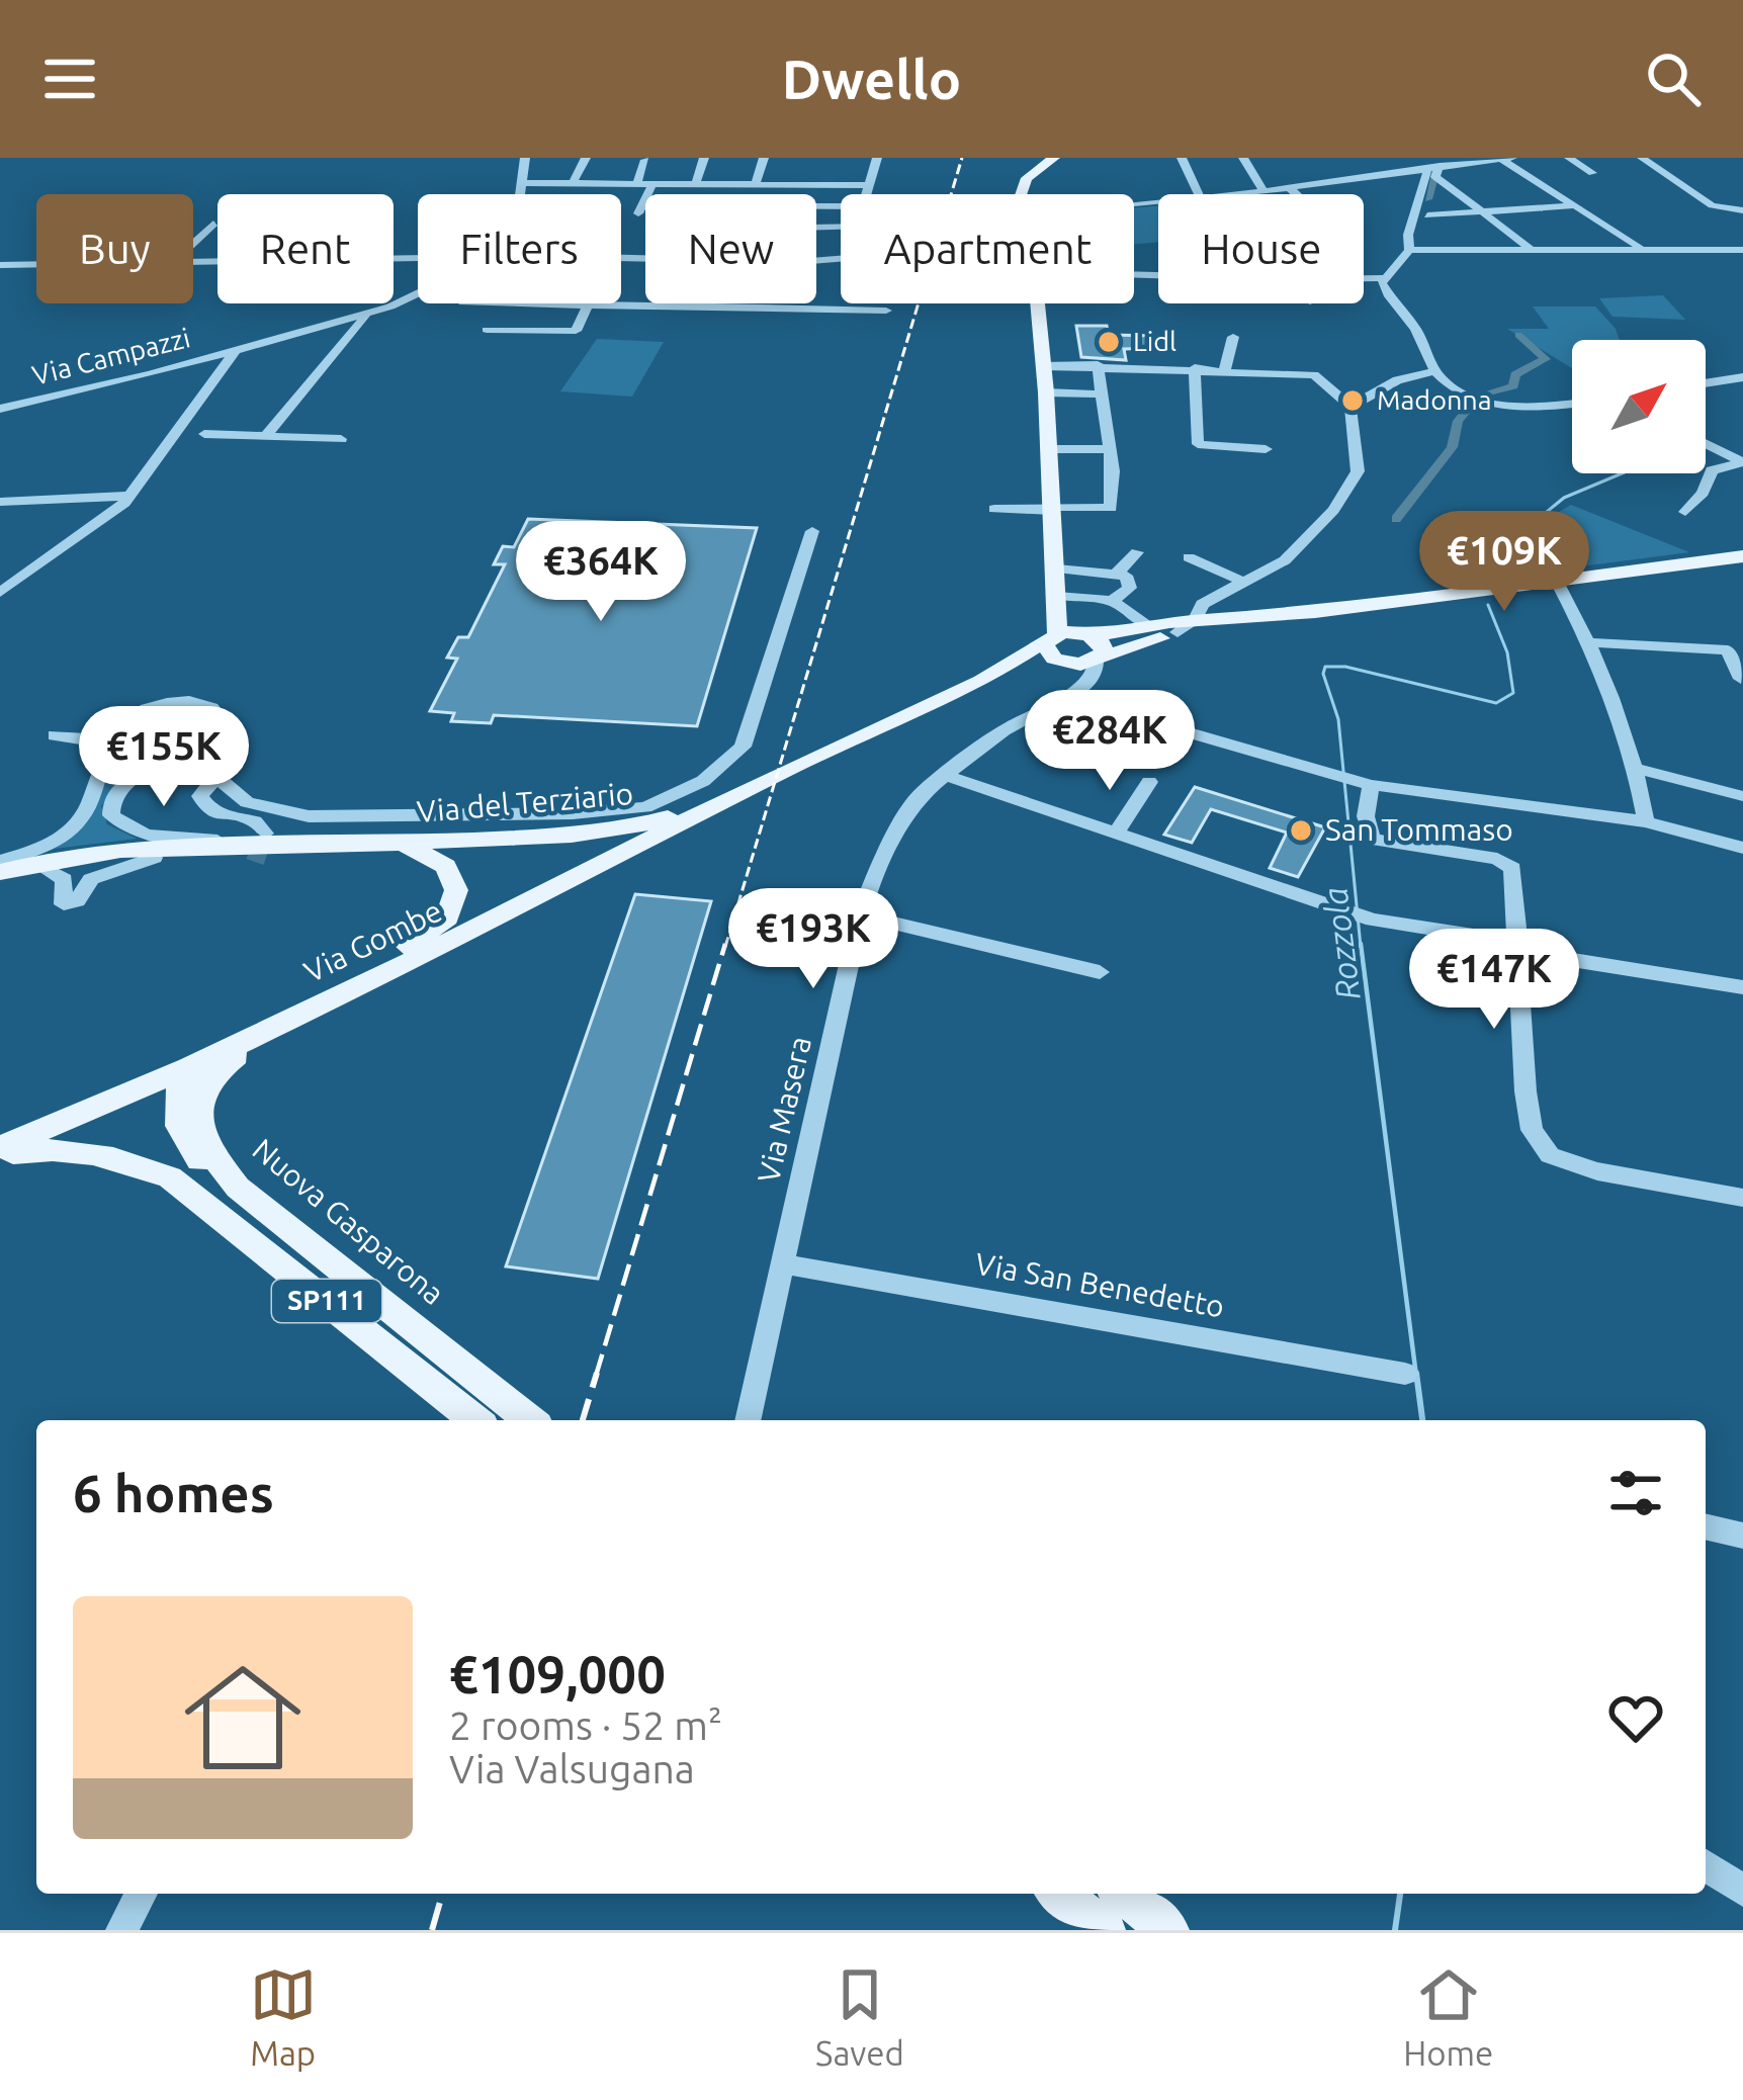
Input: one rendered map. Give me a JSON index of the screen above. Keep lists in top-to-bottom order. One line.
{"streets":{"main road":["Via del Terziario","Via Gombe","Nuova Gasparona","SP111"],"street":["Via Campazzi","Via Masera","Via San Benedetto"]},"crossings":[["Via del Terziario","Via Gombe"],["Via Gombe","Nuova Gasparona"],["Via Gombe","SP111"],["Via Masera","Via San Benedetto"],["Nuova Gasparona","SP111"]],"water":["Rozzola"],"places":["Lidl","Madonna","San Tommaso"],"north":"top right","page":{"header":"Dwello","chip":["Buy","Rent","Filters","New","Apartment","House"],"price":["€109K","€364K","€284K","€155K","€193K","€147K"],"heading":"6 homes","list":[{"name":"€109,000","note":"2 rooms · 52 m² · Via Valsugana"}],"tabs":["Map","Saved","Home"]}}
